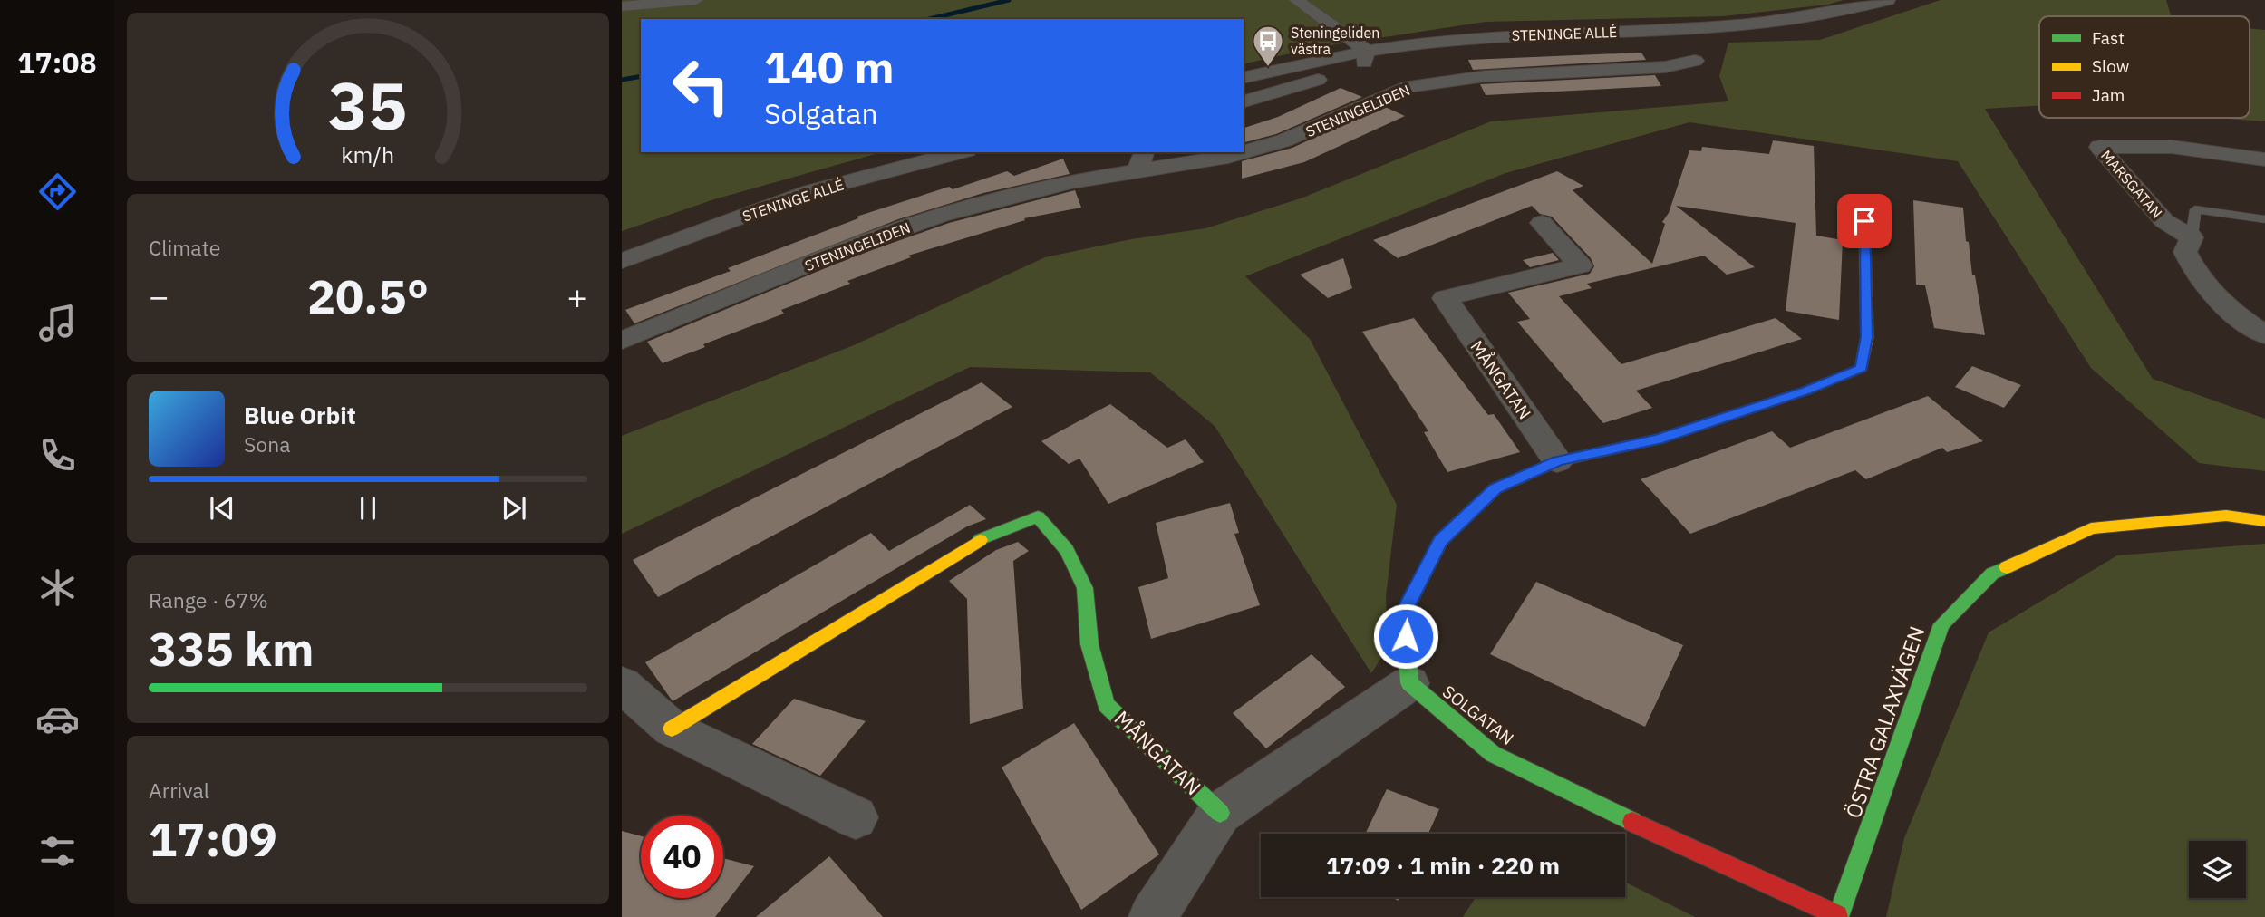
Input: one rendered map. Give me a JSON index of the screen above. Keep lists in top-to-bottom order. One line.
{"streets":{"street":["STENINGE ALLÉ","STENINGELIDEN","MARSGATAN","MÅNGATAN","SOLGATAN","ÖSTRA GALAXVÄGEN"]},"crossings":[["SOLGATAN","ÖSTRA GALAXVÄGEN"]],"places":{"bus stop":["Steningeliden västra"]},"legend":["Fast","Slow","Jam"],"page":{"tabs":"17:08","turn":["140 m","Solgatan"],"tile":["Climate",["Range · 67%","335 km"],["Arrival","17:09"]],"heat":["−","20.5°","+"],"song":["Blue Orbit","Sona"],"limit":"40","trip":"17:09 · 1 min · 220 m","gauge":["35","km/h"]}}
